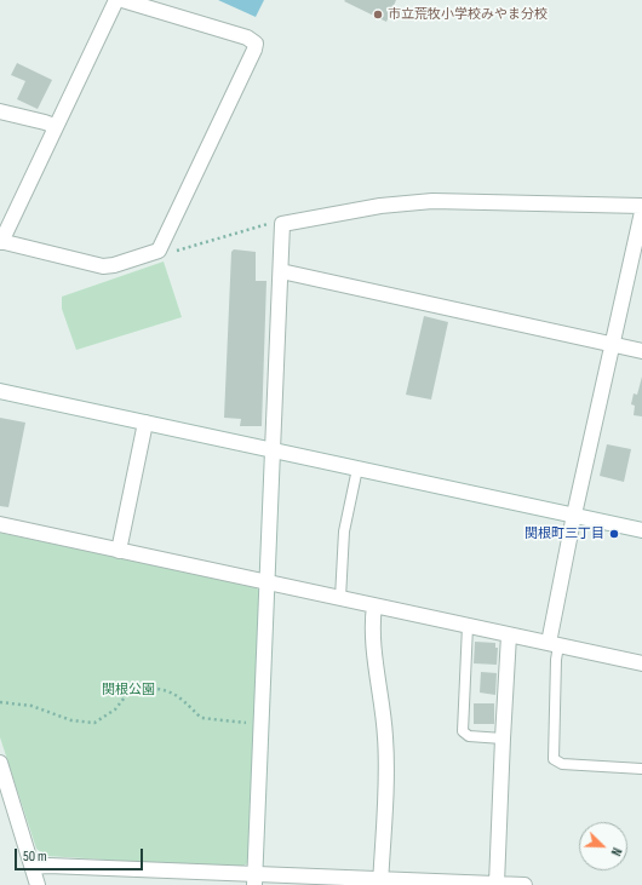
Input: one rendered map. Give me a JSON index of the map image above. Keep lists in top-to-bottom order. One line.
{"parks":["関根公園"],"places":["市立荒牧小学校みやま分校","関根町三丁目"],"scale_bar":"50 m","north":"bottom right"}
